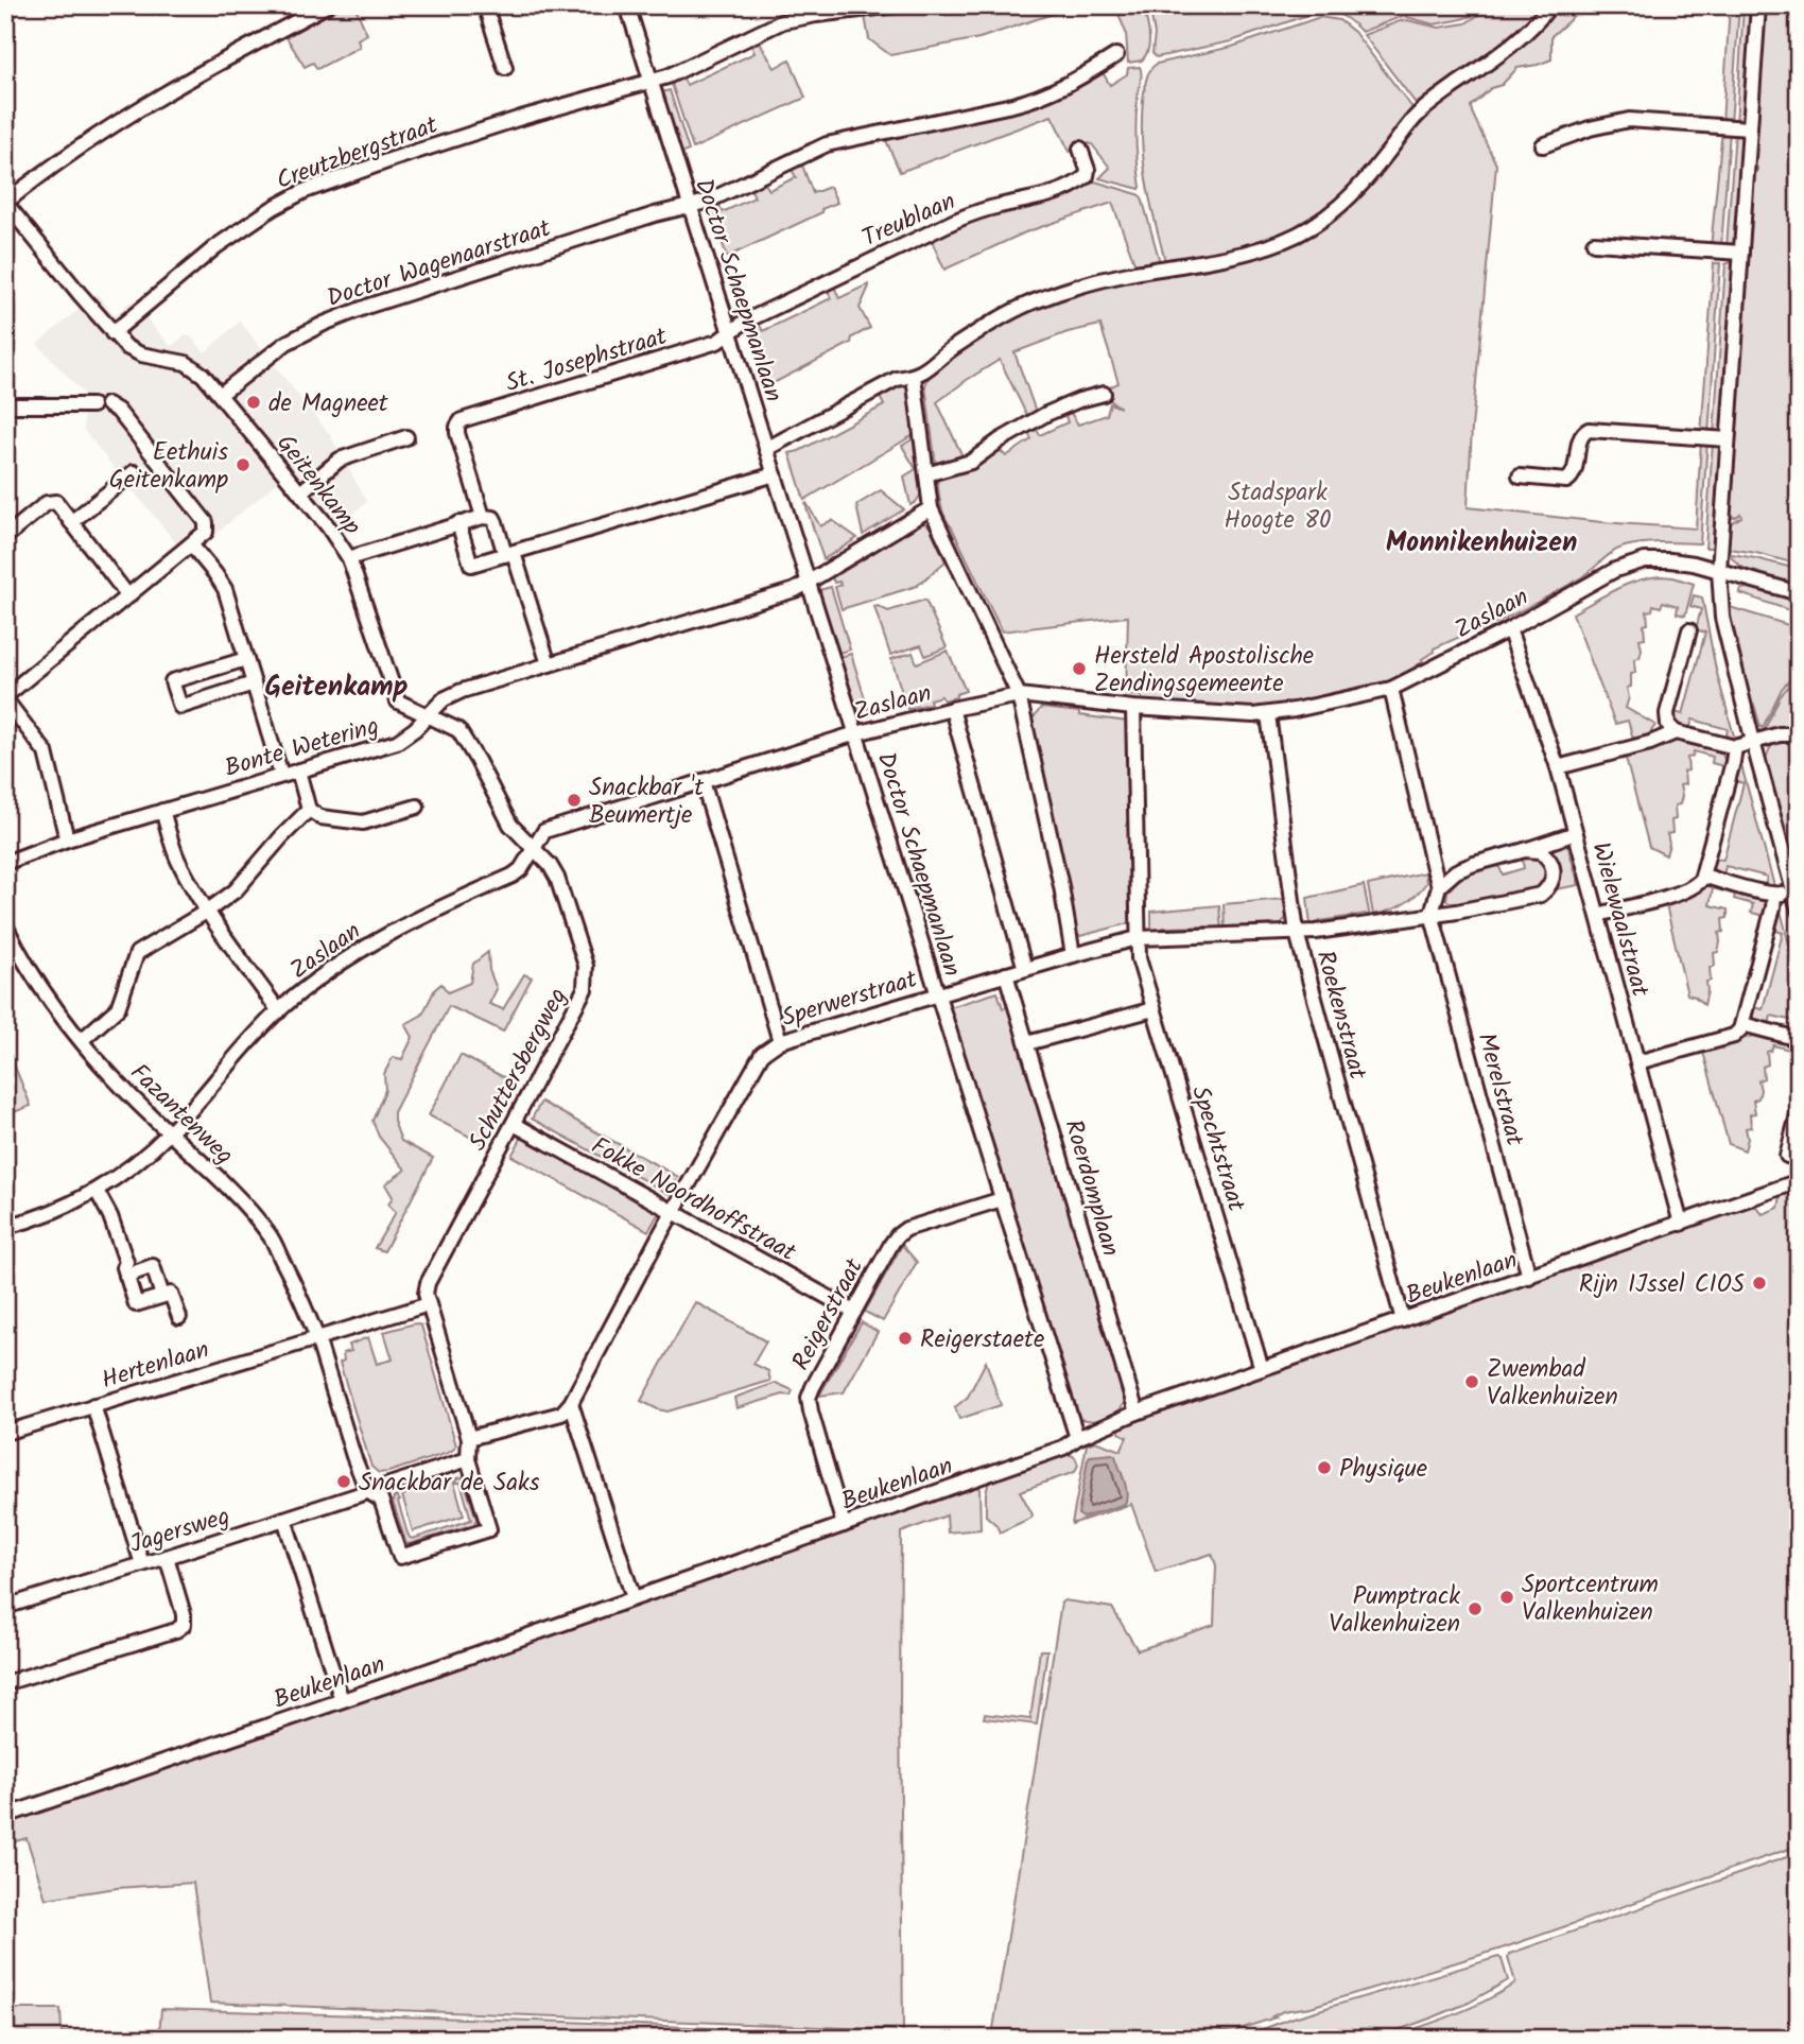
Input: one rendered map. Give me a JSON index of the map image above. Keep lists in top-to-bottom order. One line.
{"streets":{"street":["Creutzbergstraat","Treublaan","Doctor Wagenaarstraat","Doctor Schaepmanlaan","St. Josephstraat","Geitenkamp","Zaslaan","Bonte Wetering","Wielewaalstraat","Sperwerstraat","Roekenstraat","Schuttersbergweg","Merelstraat","Fazantenweg","Spechtstraat","Roerdomplaan","Fokke Noordhoffstraat","Beukenlaan","Reigerstraat","Hertenlaan","Jagersweg"]},"crossings":[["Creutzbergstraat","Doctor Schaepmanlaan"],["Creutzbergstraat","Geitenkamp"],["Treublaan","Doctor Schaepmanlaan"],["Treublaan","St. Josephstraat"],["Doctor Wagenaarstraat","Doctor Schaepmanlaan"],["Doctor Wagenaarstraat","Geitenkamp"],["Doctor Schaepmanlaan","St. Josephstraat"],["Doctor Schaepmanlaan","Zaslaan"],["Doctor Schaepmanlaan","Bonte Wetering"],["Doctor Schaepmanlaan","Sperwerstraat"],["Doctor Schaepmanlaan","Beukenlaan"],["Doctor Schaepmanlaan","Reigerstraat"],["Geitenkamp","Bonte Wetering"],["Geitenkamp","Schuttersbergweg"],["Zaslaan","Wielewaalstraat"],["Zaslaan","Roekenstraat"],["Zaslaan","Schuttersbergweg"],["Zaslaan","Fazantenweg"],["Zaslaan","Spechtstraat"],["Bonte Wetering","Schuttersbergweg"],["Wielewaalstraat","Beukenlaan"],["Sperwerstraat","Roekenstraat"],["Sperwerstraat","Merelstraat"],["Sperwerstraat","Spechtstraat"],["Sperwerstraat","Roerdomplaan"],["Sperwerstraat","Fokke Noordhoffstraat"],["Roekenstraat","Beukenlaan"],["Schuttersbergweg","Fokke Noordhoffstraat"],["Schuttersbergweg","Hertenlaan"],["Merelstraat","Beukenlaan"],["Fazantenweg","Hertenlaan"],["Fazantenweg","Jagersweg"],["Spechtstraat","Beukenlaan"],["Roerdomplaan","Beukenlaan"],["Fokke Noordhoffstraat","Reigerstraat"],["Beukenlaan","Reigerstraat"]],"districts":["Monnikenhuizen","Geitenkamp"],"parks":["Stadspark Hoogte 80"],"places":["de Magneet","Eethuis Geitenkamp","Hersteld Apostolische Zendingsgemeente","Snackbar 't Beumertje","Rijn IJssel CIOS","Reigerstaete","Zwembad Valkenhuizen","Physique","Snackbar de Saks","Sportcentrum Valkenhuizen","Pumptrack Valkenhuizen"]}
